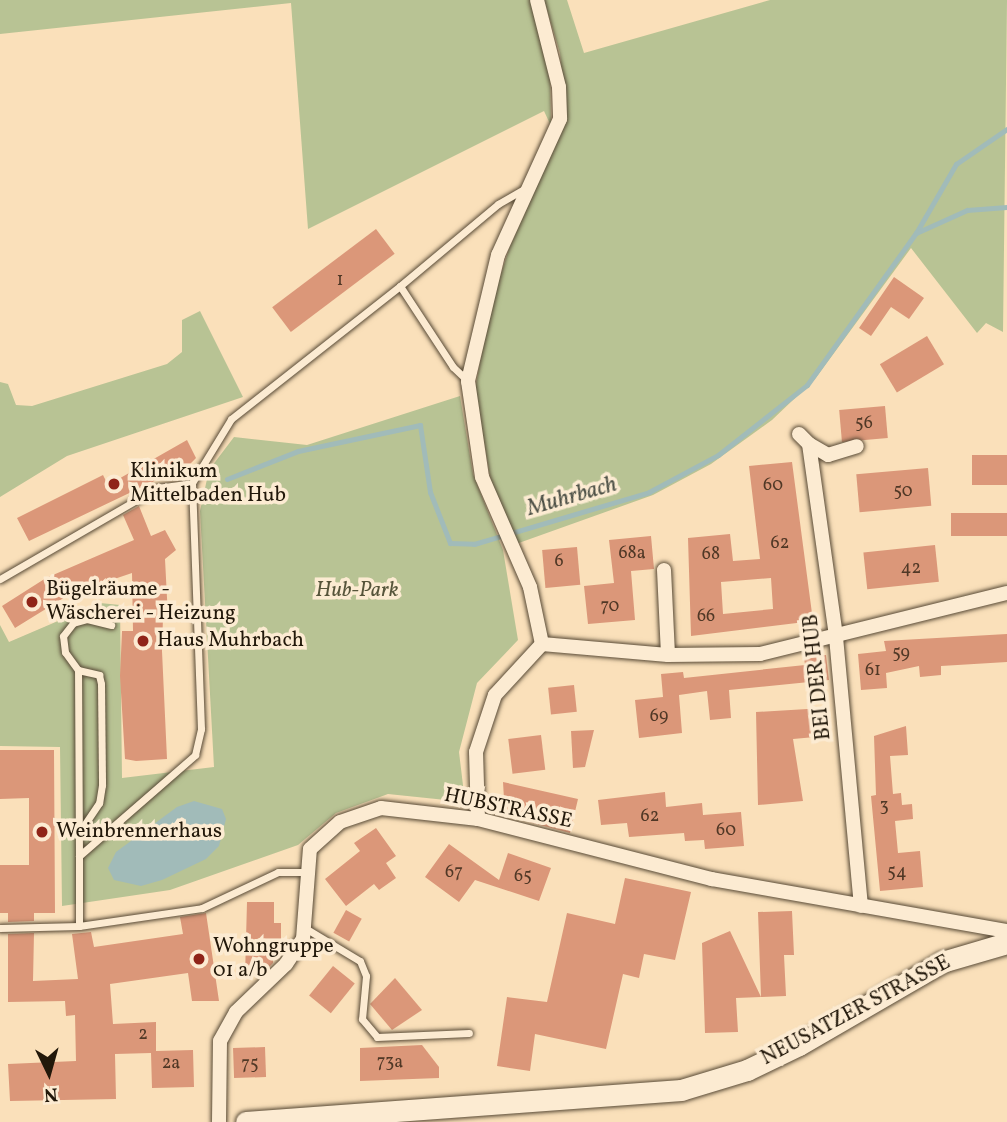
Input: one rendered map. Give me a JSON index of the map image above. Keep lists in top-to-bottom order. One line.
{"streets":{"main road":["NEUSATZER STRASSE"],"street":["BEI DER HUB","HUBSTRASSE"]},"crossings":[["BEI DER HUB","HUBSTRASSE"]],"water":["Muhrbach"],"parks":["Hub-Park"],"places":["Klinikum Mittelbaden Hub","Bügelräume - Wäscherei - Heizung","Haus Muhrbach","Weinbrennerhaus","Wohngruppe 01 a/b"],"house_numbers":["1","56","60","50","62","68a","68","6","42","70","66","59","61","69","3","62","60","67","54","65","2","73a","2a","75"],"north":"bottom"}
